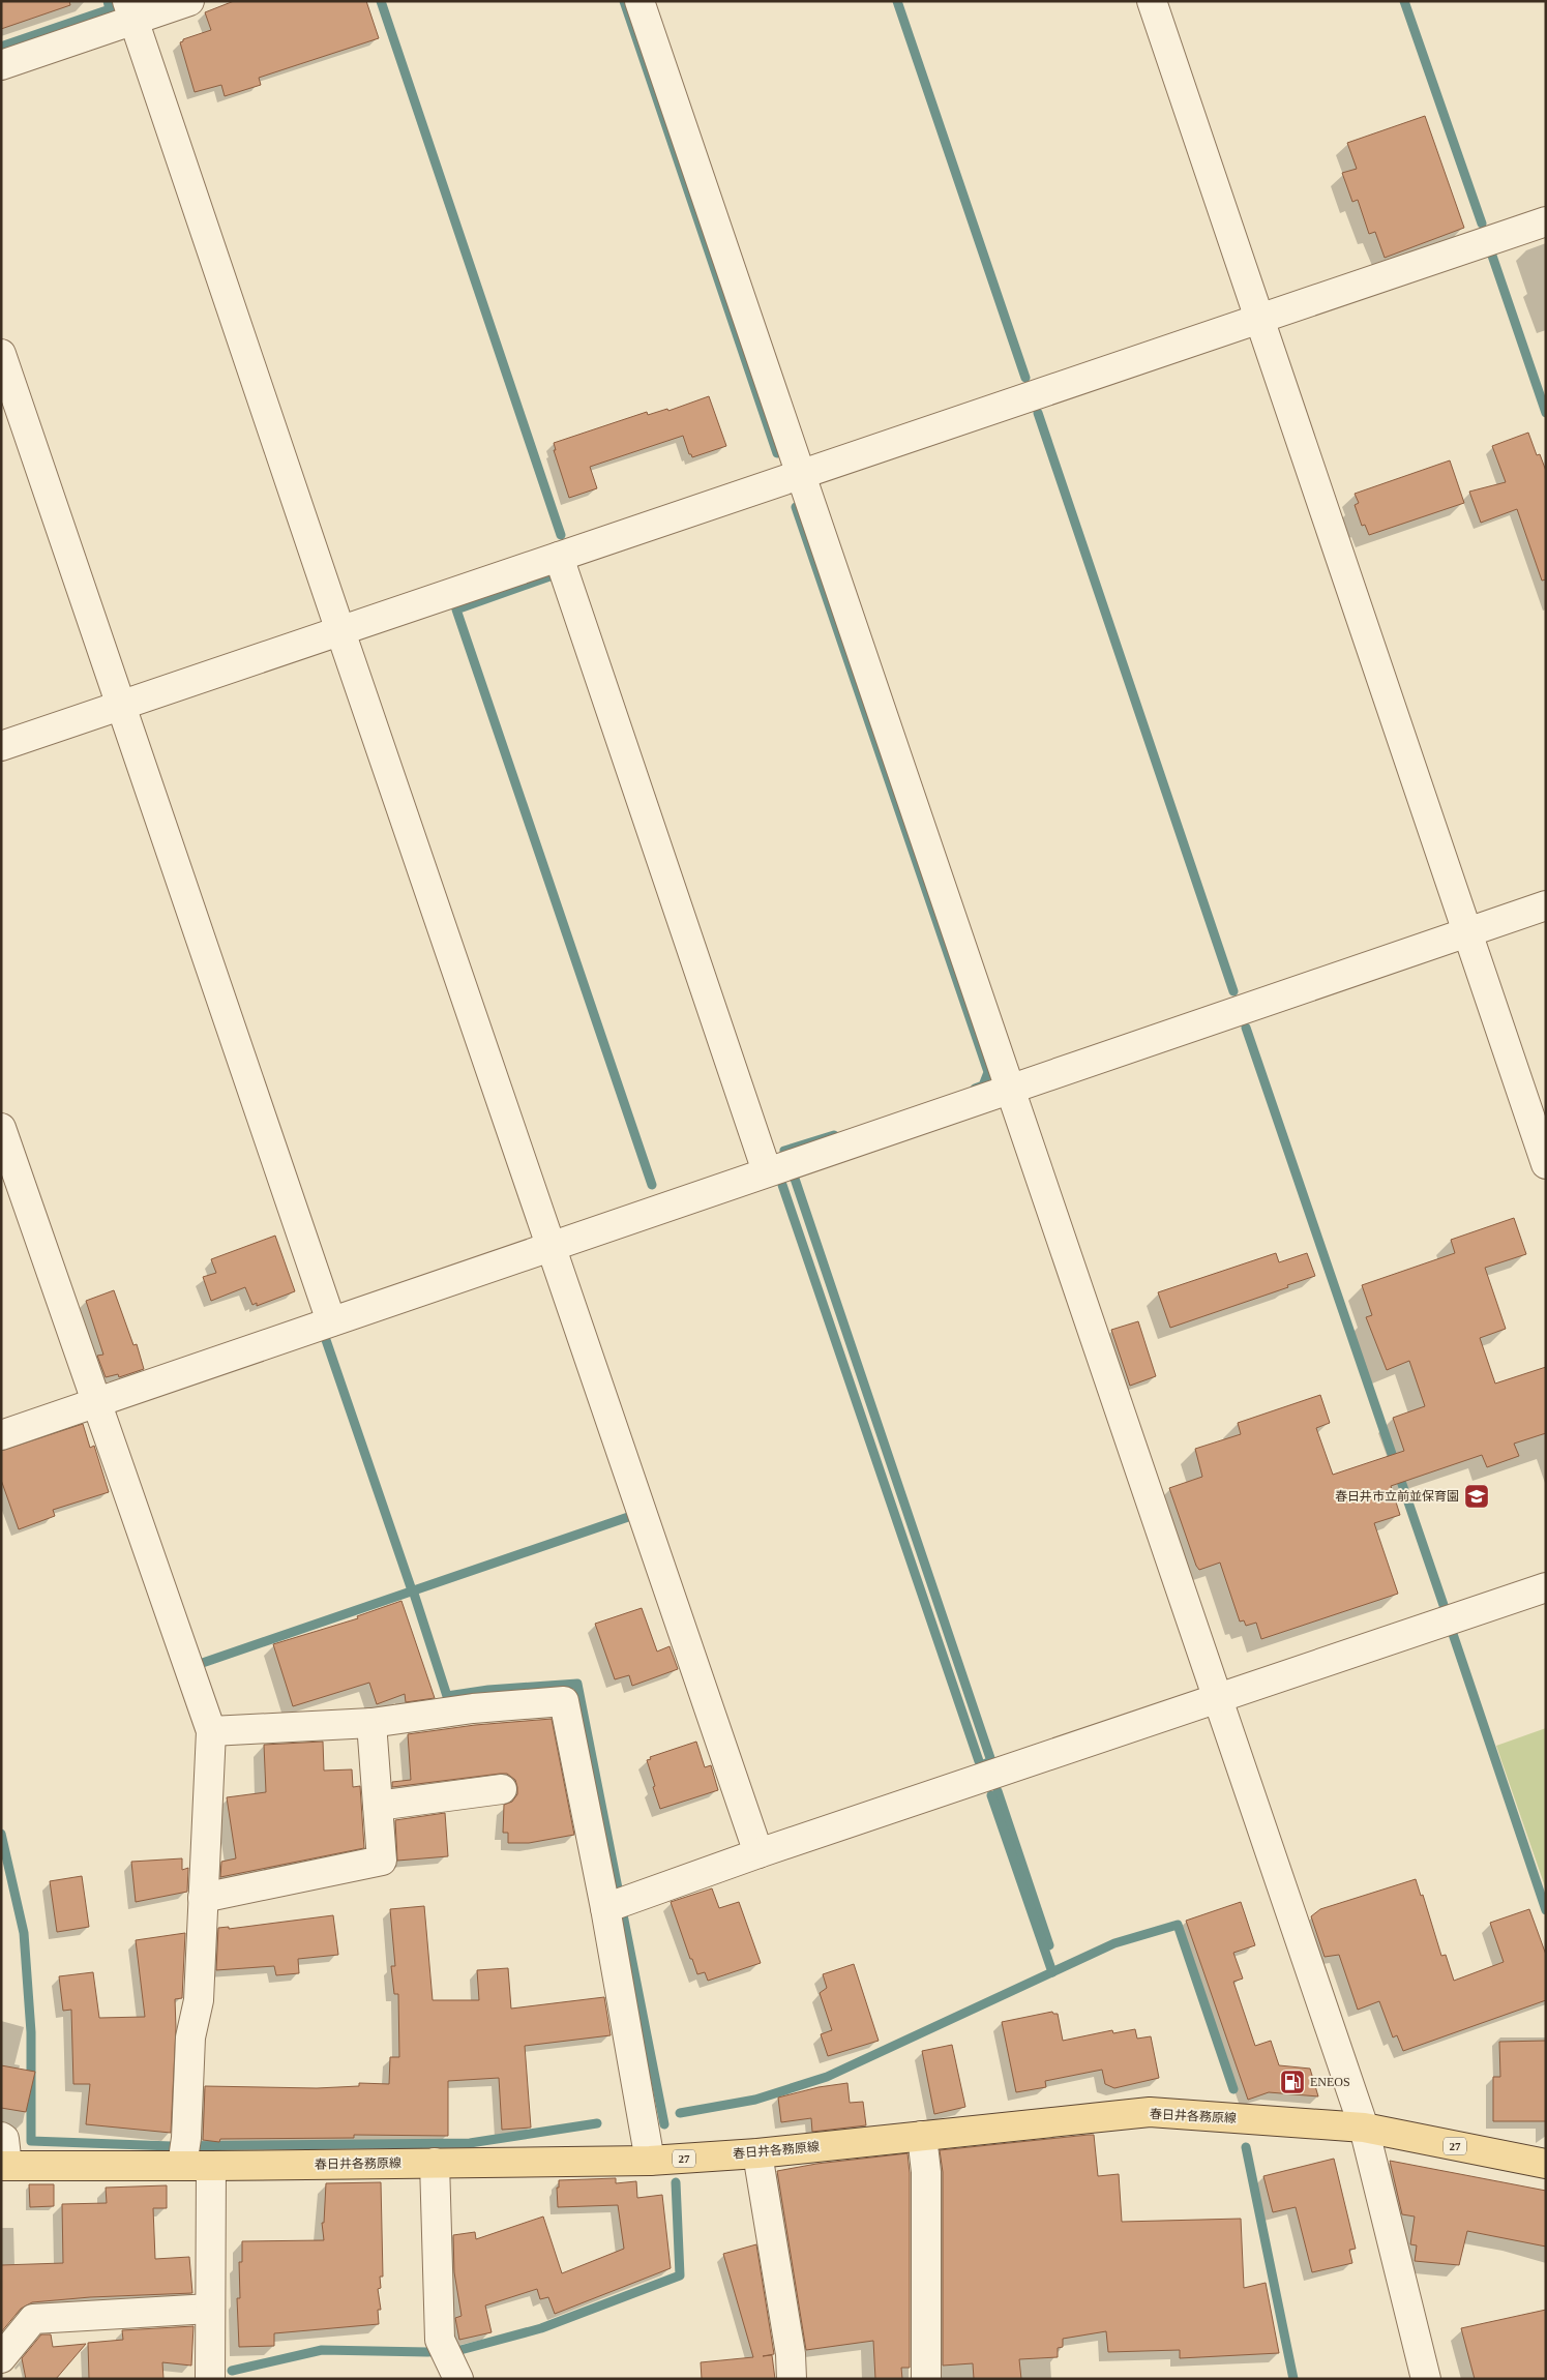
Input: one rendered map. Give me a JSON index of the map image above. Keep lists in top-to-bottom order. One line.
{"streets":{"main road":["春日井各務原線","27"]},"places":{"school or university":["春日井市立前並保育園"],"fuel station":["ENEOS"]}}
